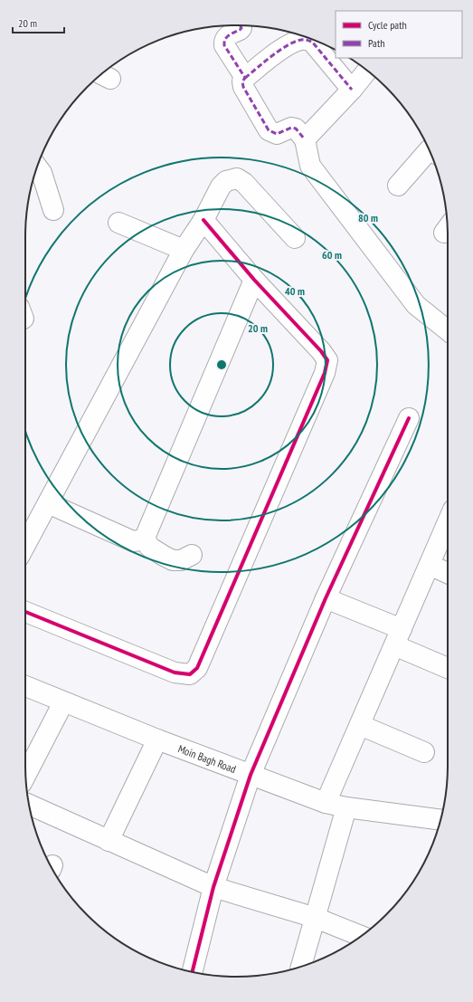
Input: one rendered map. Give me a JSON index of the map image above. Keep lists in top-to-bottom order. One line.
{"streets":{"street":["Moin Bagh Road"]},"legend":["Cycle path","Path"],"scale_bar":"20 m","rings":["80 m","60 m","40 m","20 m"]}
